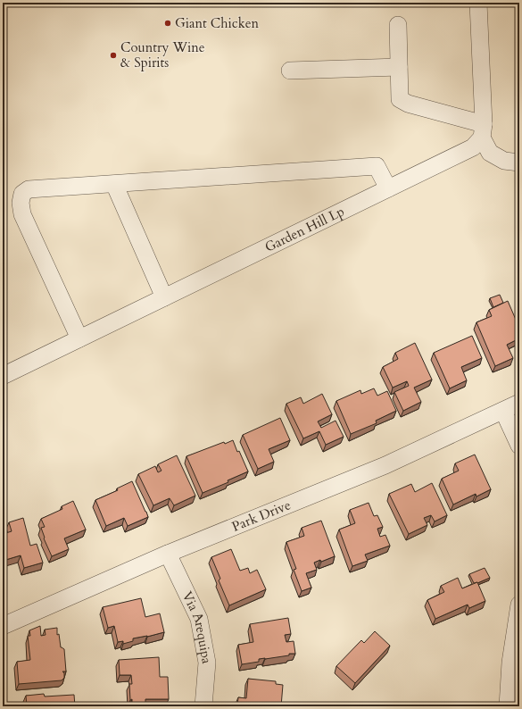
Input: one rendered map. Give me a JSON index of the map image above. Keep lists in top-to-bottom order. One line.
{"streets":{"street":["Garden Hill Lp","Park Drive","Via Arequipa"]},"crossings":[["Park Drive","Via Arequipa"]],"places":["Giant Chicken","Country Wine & Spirits"]}
